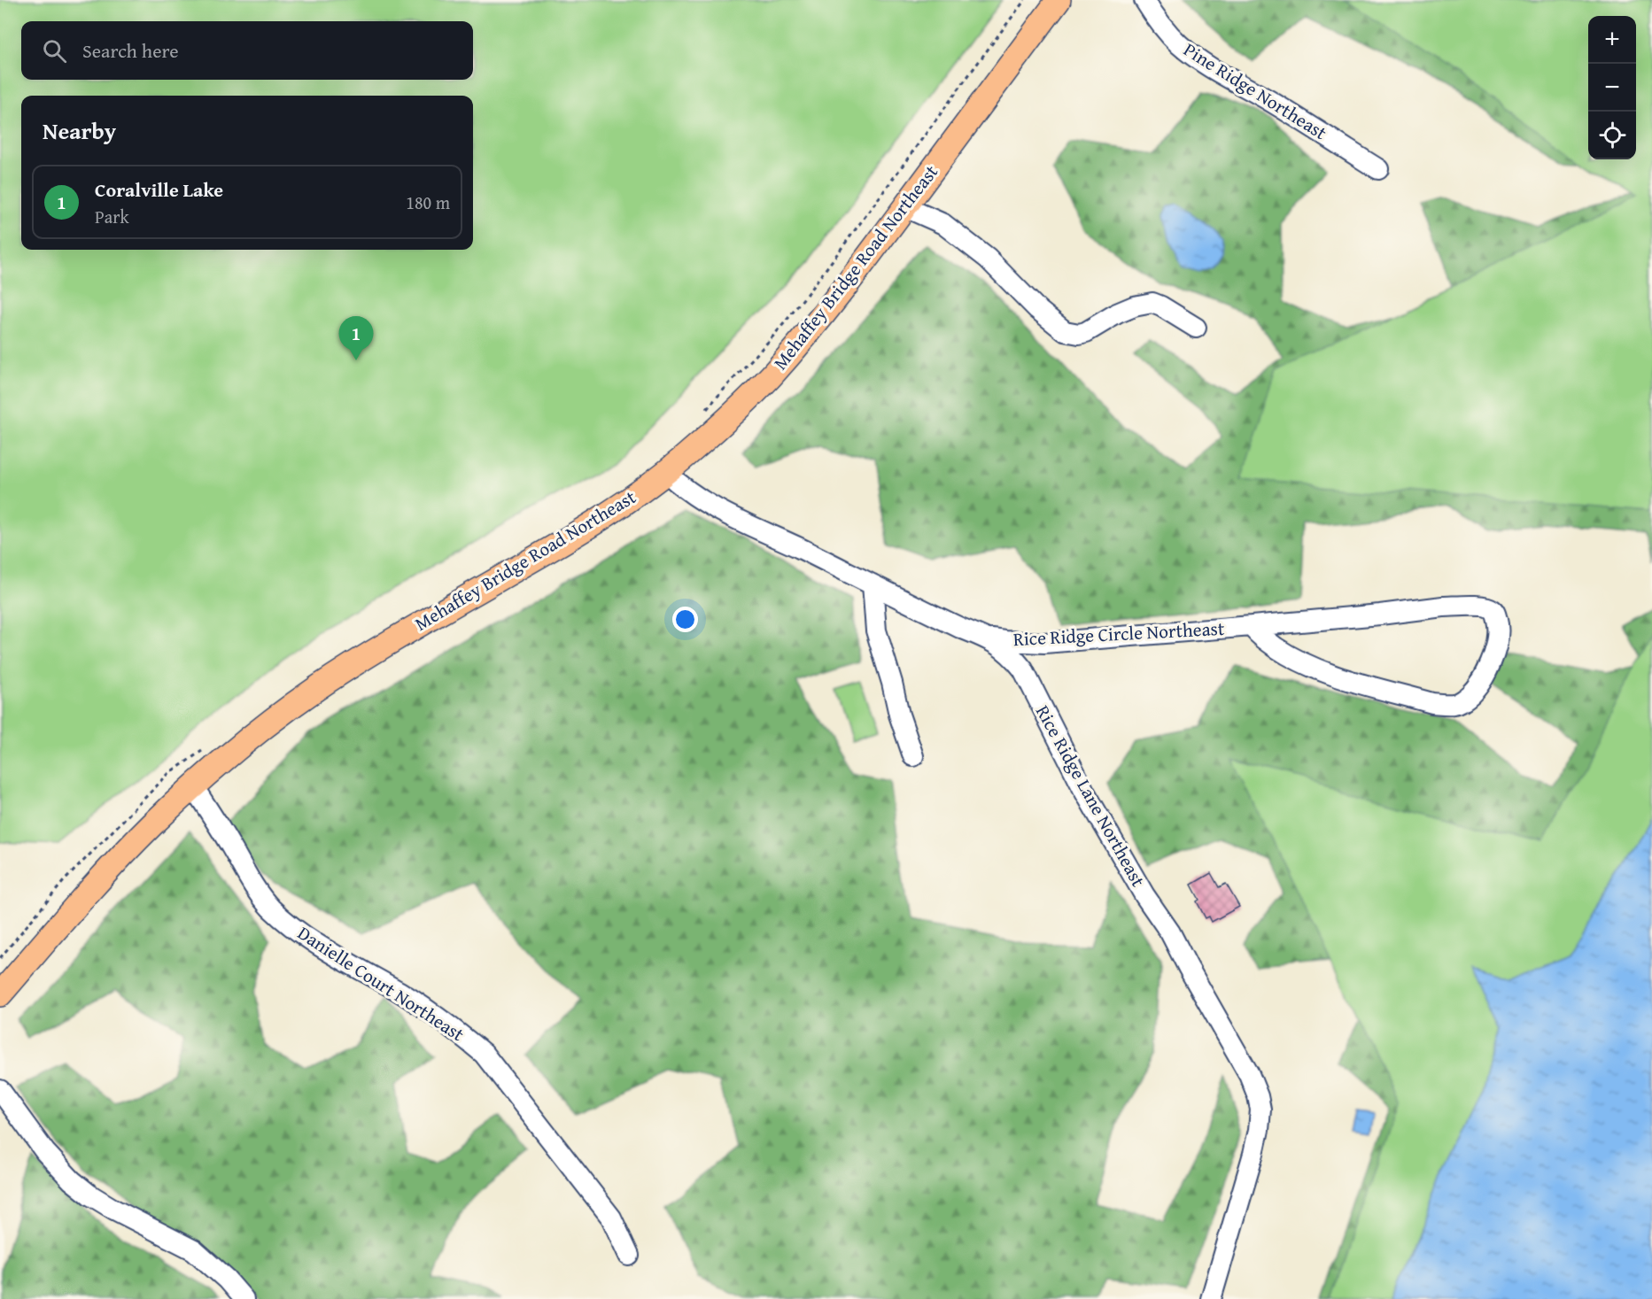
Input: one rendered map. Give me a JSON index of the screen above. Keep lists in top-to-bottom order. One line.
{"streets":{"main road":["Mehaffey Bridge Road Northeast"],"street":["Pine Ridge Northeast","Rice Ridge Circle Northeast","Rice Ridge Lane Northeast","Danielle Court Northeast"]},"crossings":[["Mehaffey Bridge Road Northeast","Rice Ridge Lane Northeast"],["Mehaffey Bridge Road Northeast","Danielle Court Northeast"],["Rice Ridge Circle Northeast","Rice Ridge Lane Northeast"]],"page":{"map_buttons":["+","−"],"search":"Search here","heading":"Nearby","list":[{"mark":"1","name":"Coralville Lake","note":"Park","value":"180 m"}],"pins":"1"}}
